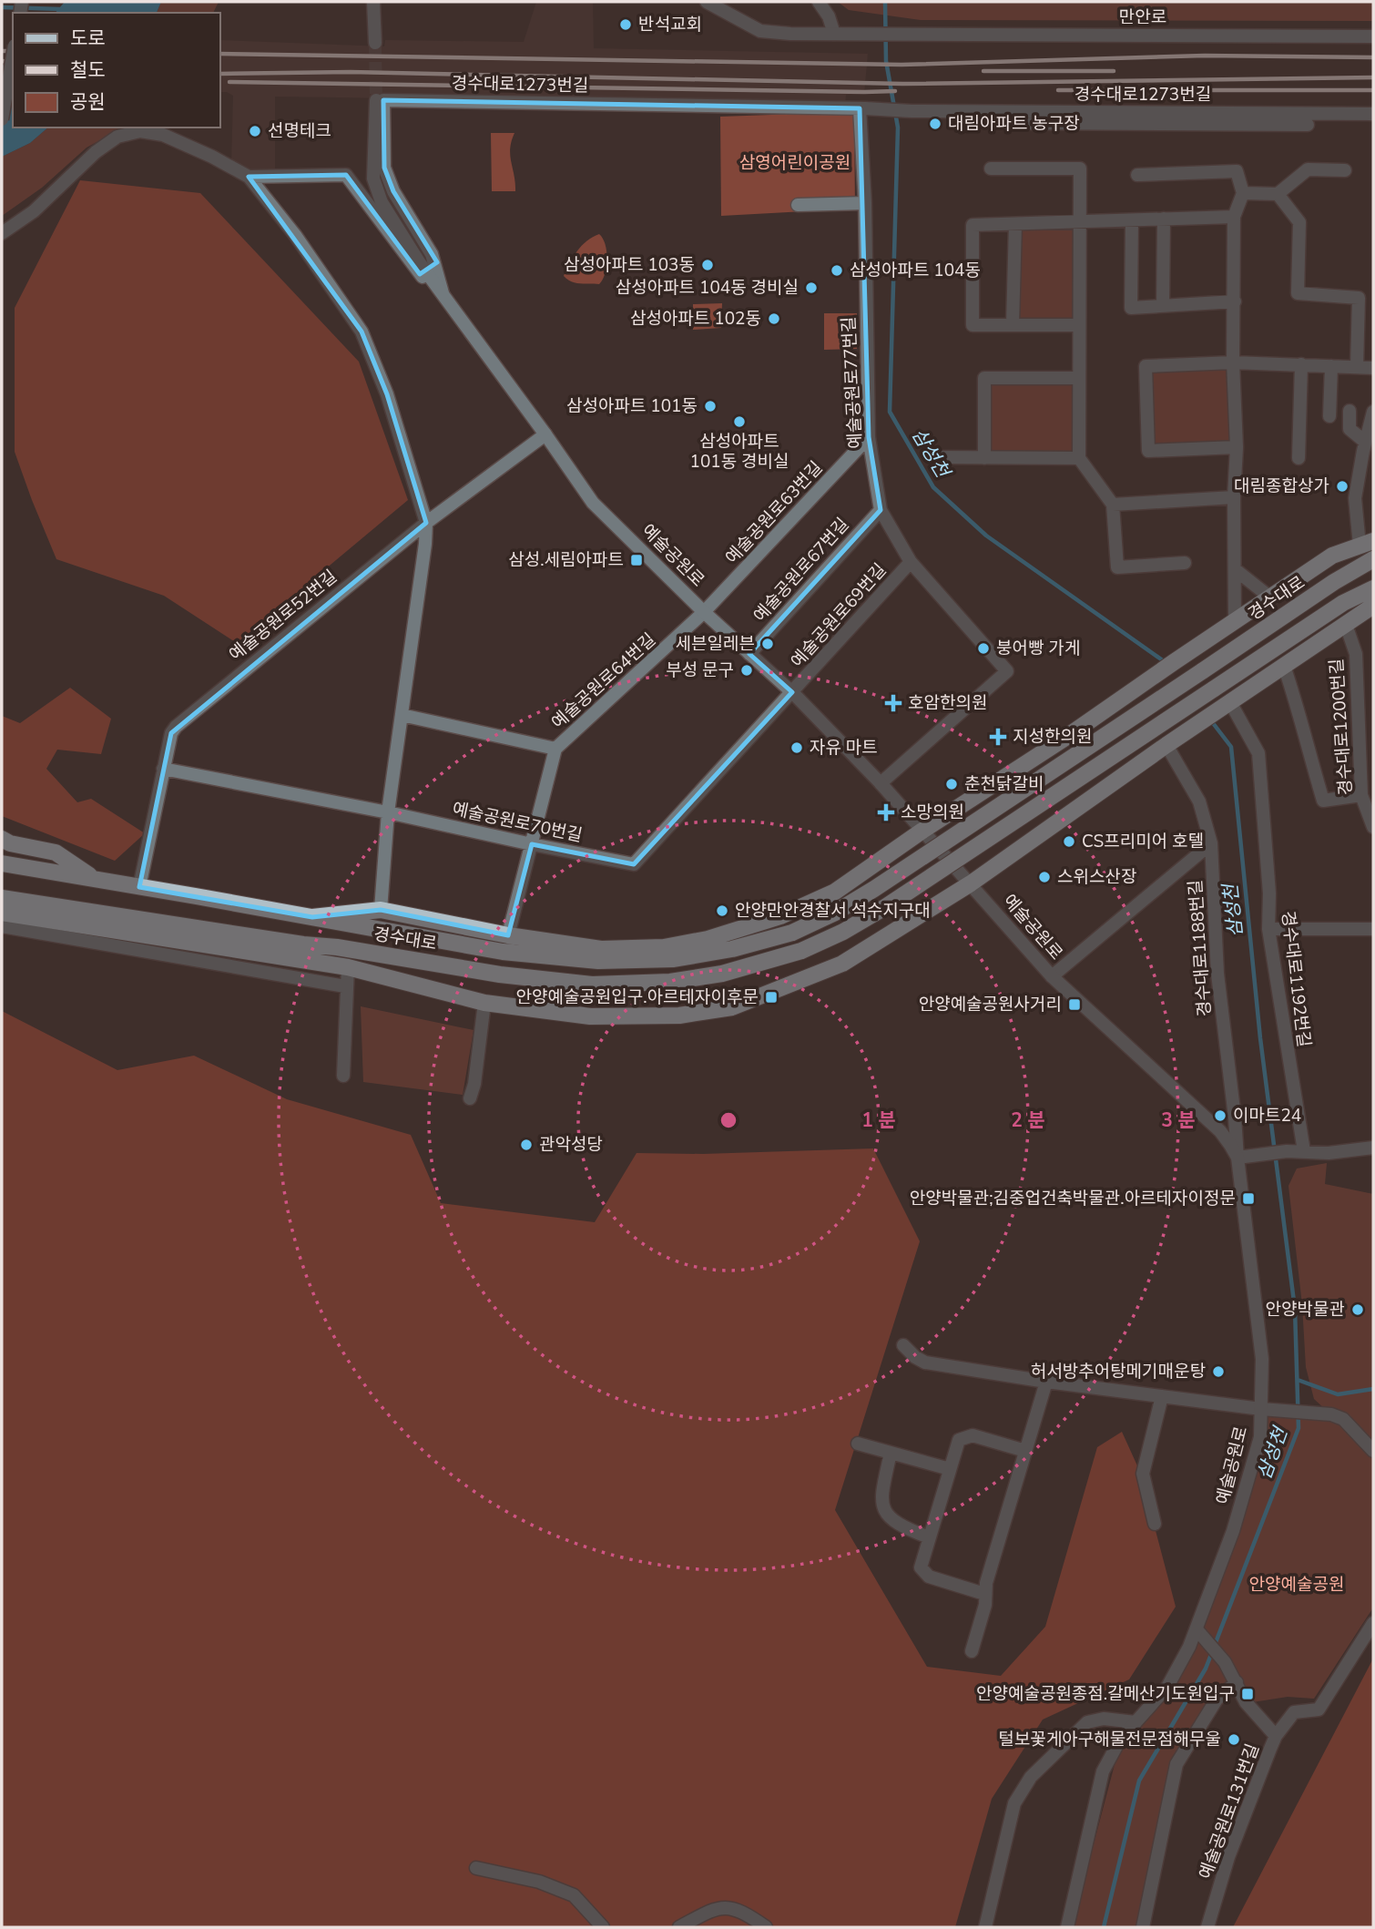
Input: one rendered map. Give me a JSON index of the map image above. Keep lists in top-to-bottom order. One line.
{"streets":{"main road":["경수대로"],"street":["만안로","경수대로1273번길","예술공원로77번길","예술공원로63번길","예술공원로","예술공원로67번길","예술공원로52번길","예술공원로69번길","예술공원로64번길","경수대로1200번길","예술공원로70번길","경수대로1188번길","경수대로1192번길","예술공원로131번길"]},"crossings":[["경수대로1273번길","예술공원로77번길"],["경수대로1273번길","예술공원로"],["예술공원로77번길","예술공원로63번길"],["예술공원로77번길","예술공원로"],["예술공원로77번길","예술공원로67번길"],["예술공원로77번길","예술공원로69번길"],["예술공원로63번길","예술공원로"],["예술공원로63번길","예술공원로64번길"],["예술공원로","예술공원로67번길"],["예술공원로","예술공원로52번길"],["예술공원로","예술공원로69번길"],["예술공원로","예술공원로64번길"],["예술공원로","예술공원로70번길"],["예술공원로","경수대로1188번길"],["예술공원로","예술공원로131번길"],["경수대로","예술공원로52번길"],["경수대로","예술공원로70번길"],["예술공원로52번길","예술공원로70번길"],["예술공원로69번길","예술공원로70번길"],["예술공원로64번길","예술공원로70번길"]],"water":["삼성천"],"parks":["삼영어린이공원","안양예술공원"],"places":{"other":["반석교회","대림아파트 농구장","선명테크","삼성아파트 103동","삼성아파트 104동","삼성아파트 104동 경비실","삼성아파트 102동","삼성아파트 101동","삼성아파트 101동 경비실","대림종합상가","세븐일레븐","붕어빵 가게","부성 문구","자유 마트","춘천닭갈비","CS프리미어 호텔","스위스산장","안양만안경찰서 석수지구대","이마트24","관악성당","안양박물관","허서방추어탕메기매운탕","털보꽃게아구해물전문점해무울"],"transit":["삼성.세림아파트","안양예술공원입구.아르테자이후문","안양예술공원사거리","안양박물관;김중업건축박물관.아르테자이정문","안양예술공원종점.갈메산기도원입구"],"health":["호암한의원","지성한의원","소망의원"]},"legend":["도로","철도","공원"],"rings":["1 분","2 분","3 분"]}
